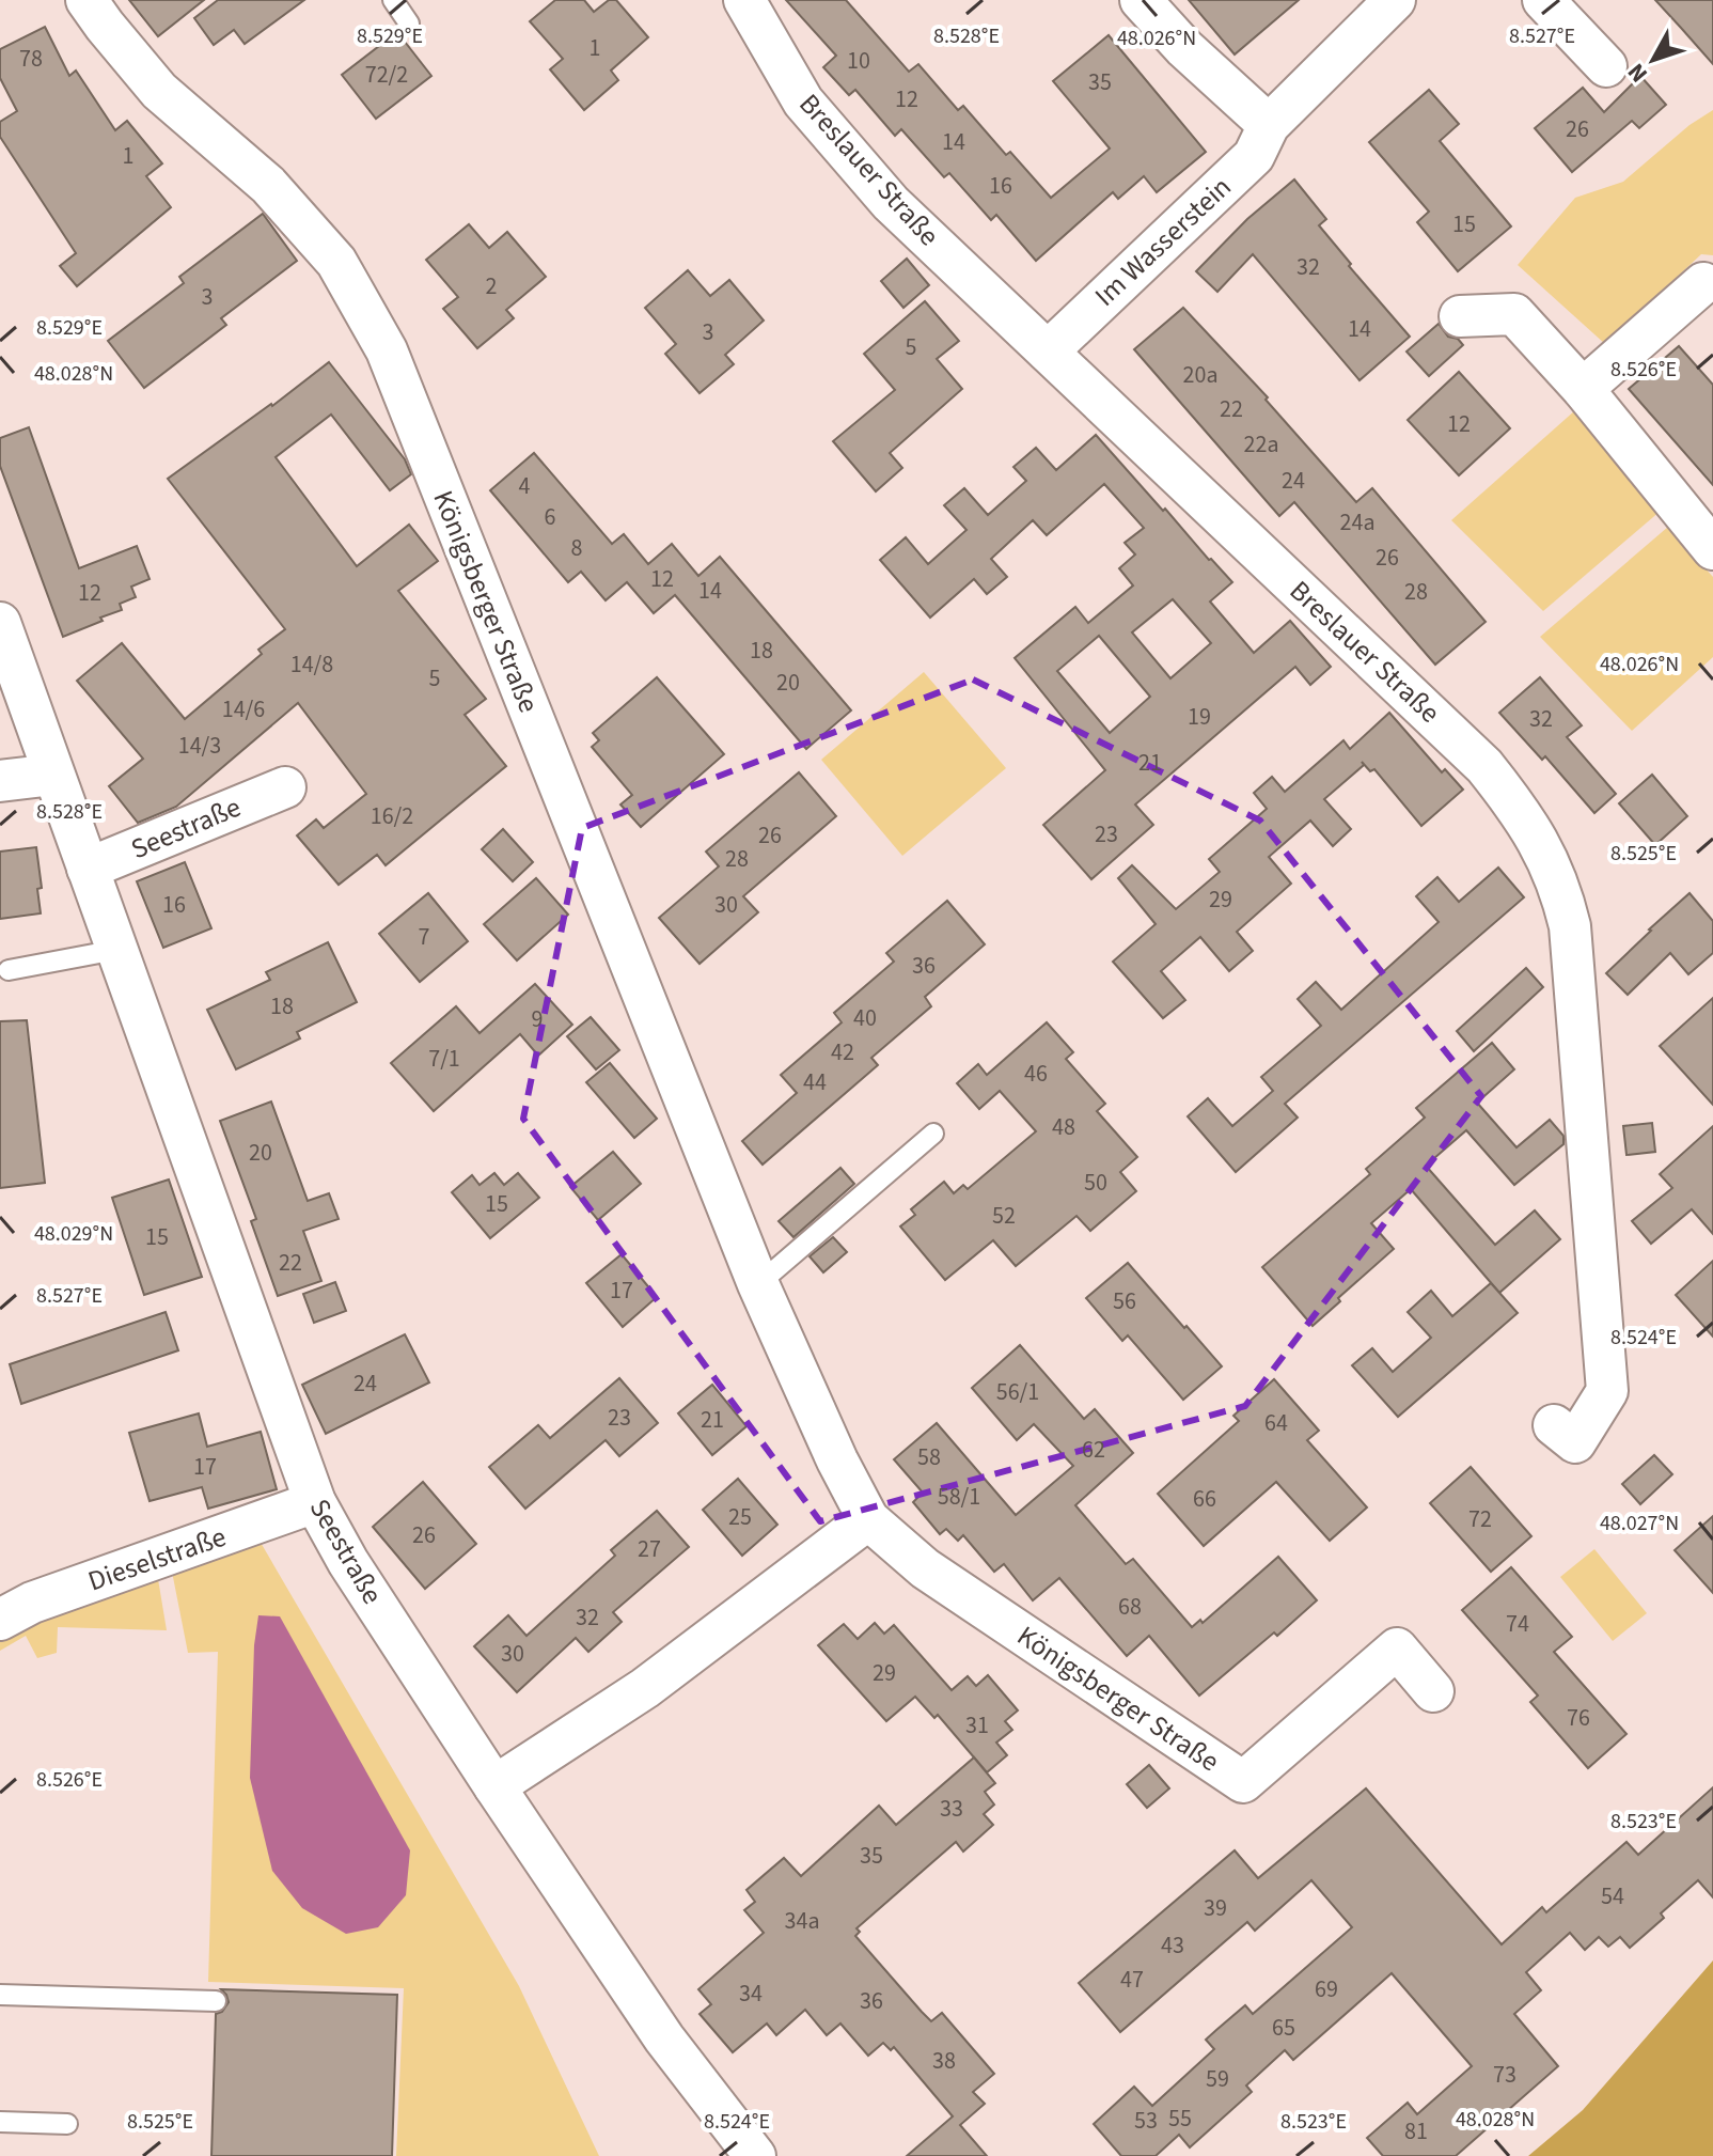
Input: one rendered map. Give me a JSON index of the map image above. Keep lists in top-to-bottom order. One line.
{"streets":{"street":["Breslauer Straße","Im Wasserstein","Königsberger Straße","Seestraße","Dieselstraße"]},"crossings":[["Breslauer Straße","Im Wasserstein"],["Seestraße","Dieselstraße"]],"house_numbers":["1","78","10","72/2","35","12","26","14","1","16","15","32","2","3","14","3","5","20a","22","12","22a","24","4","6","24a","8","26","12","14","28","12","18","14/8","5","20","14/6","19","32","14/3","21","16/2","23","26","28","29","16","30","7","36","18","40","9","42","7/1","46","44","48","20","50","15","52","15","22","17","56","24","56/1","23","21","64","62","58","17","58/1","66","25","72","26","27","68","32","74","30","29","76","31","33","35","54","39","34a","43","47","69","34","36","65","38","73","59","55","53","81"],"north":"bottom left","coordinates":["8.529°E","8.528°E","8.527°E","48.026°N","8.526°E","48.028°N","8.525°E","48.029°N","8.524°E","48.027°N","8.523°E"]}
